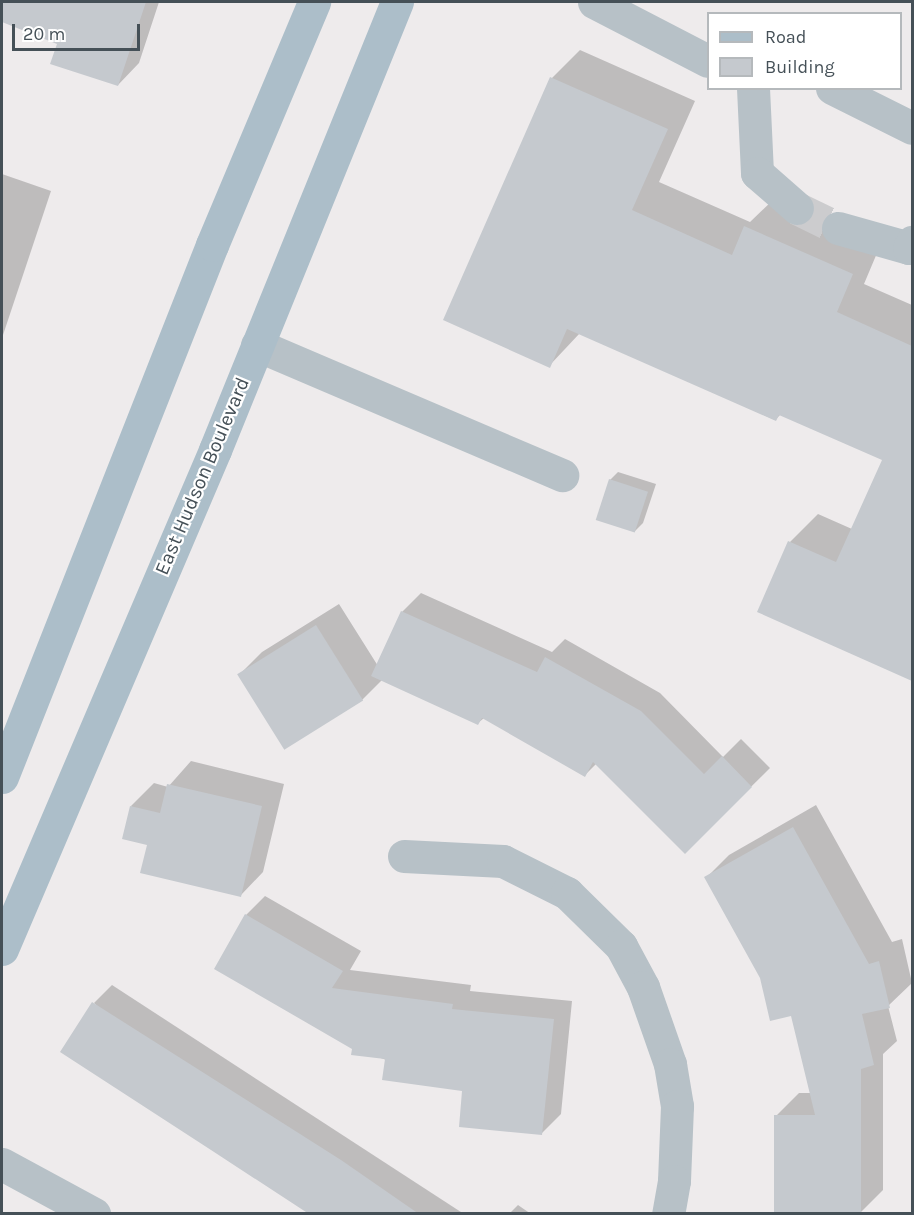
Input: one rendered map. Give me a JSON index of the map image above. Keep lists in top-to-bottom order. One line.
{"streets":{"main road":["East Hudson Boulevard"]},"legend":["Road","Building"],"scale_bar":"20 m"}
